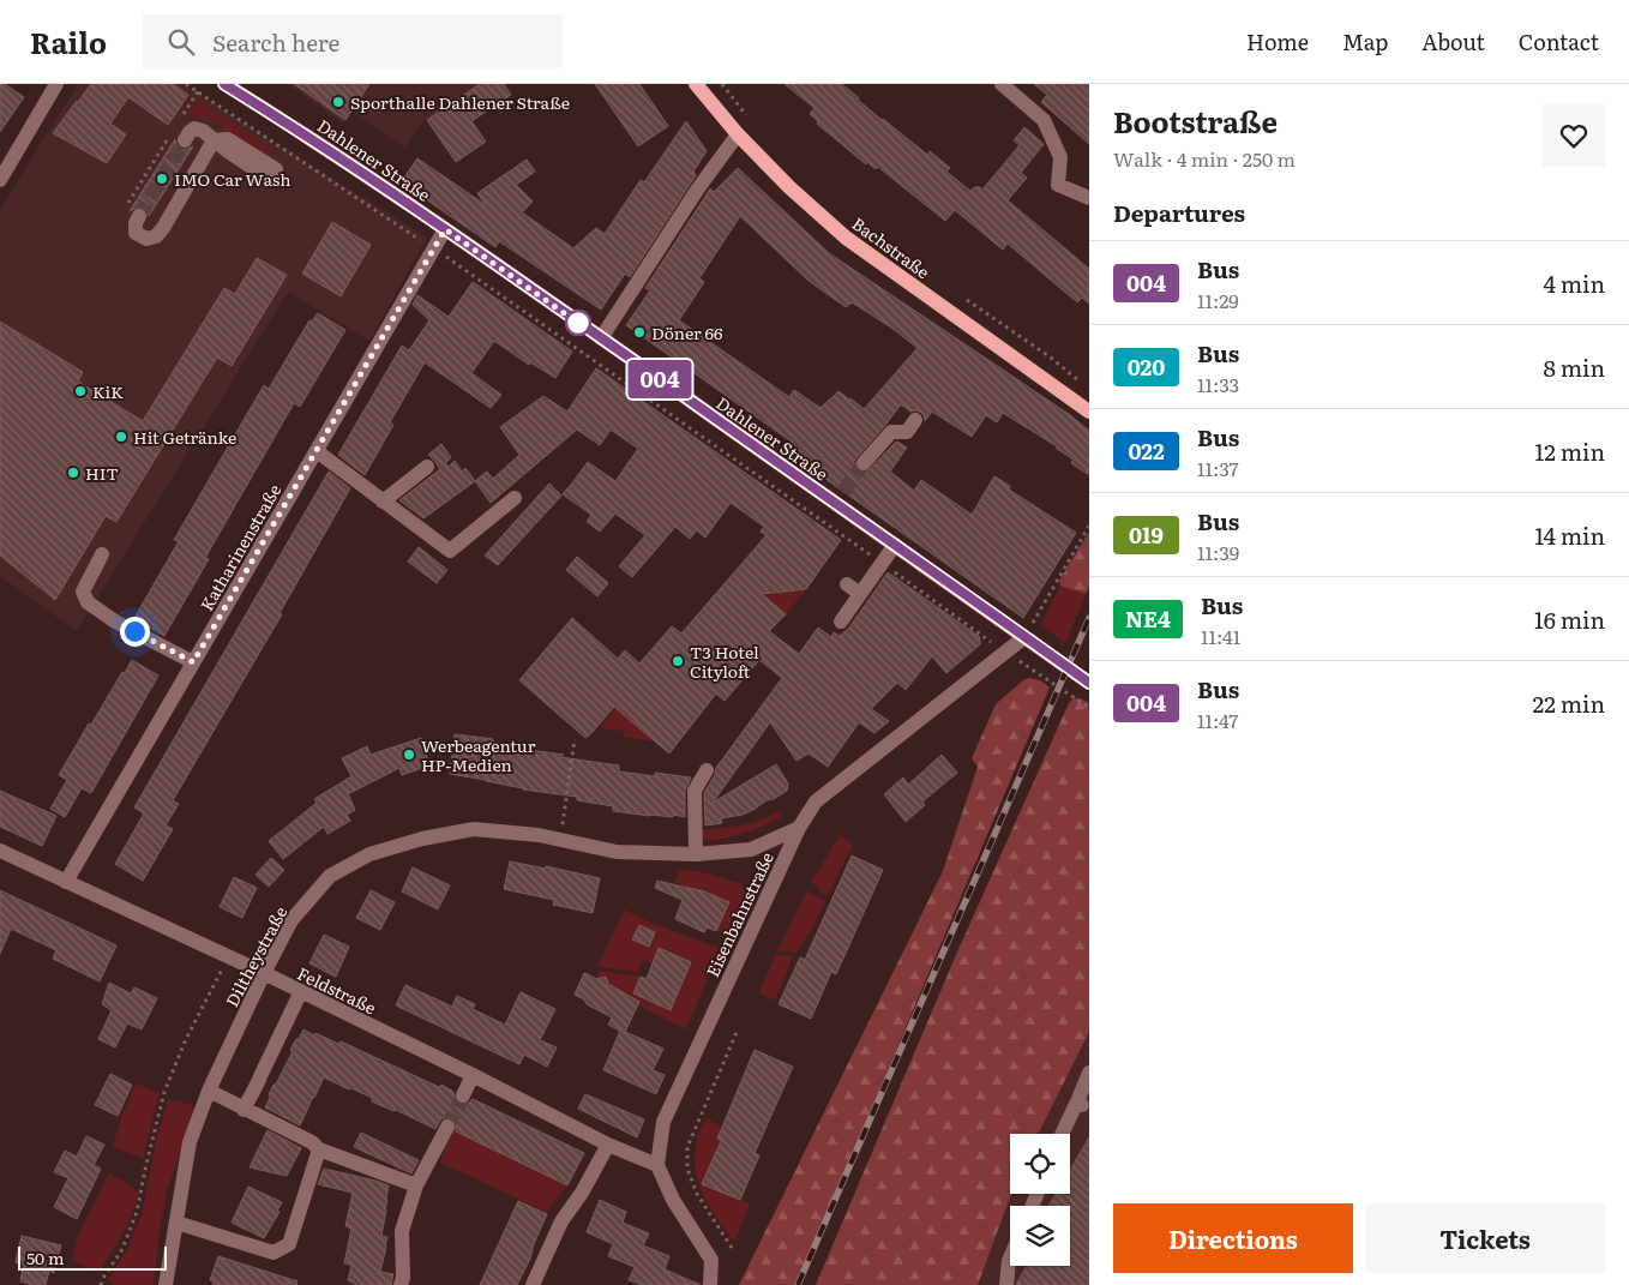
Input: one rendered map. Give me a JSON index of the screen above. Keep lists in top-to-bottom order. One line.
{"streets":{"main road":["Dahlener Straße","Bachstraße"],"street":["Katharinenstraße","Eisenbahnstraße","Diltheystraße","Feldstraße"]},"crossings":[["Dahlener Straße","Katharinenstraße"],["Dahlener Straße","Eisenbahnstraße"],["Katharinenstraße","Feldstraße"],["Eisenbahnstraße","Diltheystraße"],["Eisenbahnstraße","Feldstraße"],["Diltheystraße","Feldstraße"]],"places":["Sporthalle Dahlener Straße","IMO Car Wash","Döner 66","KiK","Hit Getränke","HIT","T3 Hotel Cityloft","Werbeagentur HP-Medien"],"lines":["bus line 004"],"scale_bar":"50 m","page":{"header":"Railo","search":"Search here","nav":["Home","Map","About","Contact"],"on_map":"004","heading":[["Bootstraße","Walk · 4 min · 250 m"],"Departures"],"list":[{"mark":"004","name":"Bus","note":"11:29","value":"4 min"},{"mark":"020","name":"Bus","note":"11:33","value":"8 min"},{"mark":"022","name":"Bus","note":"11:37","value":"12 min"},{"mark":"019","name":"Bus","note":"11:39","value":"14 min"},{"mark":"NE4","name":"Bus","note":"11:41","value":"16 min"},{"mark":"004","name":"Bus","note":"11:47","value":"22 min"}],"buttons":["Directions","Tickets"],"scale":"50 m"}}
